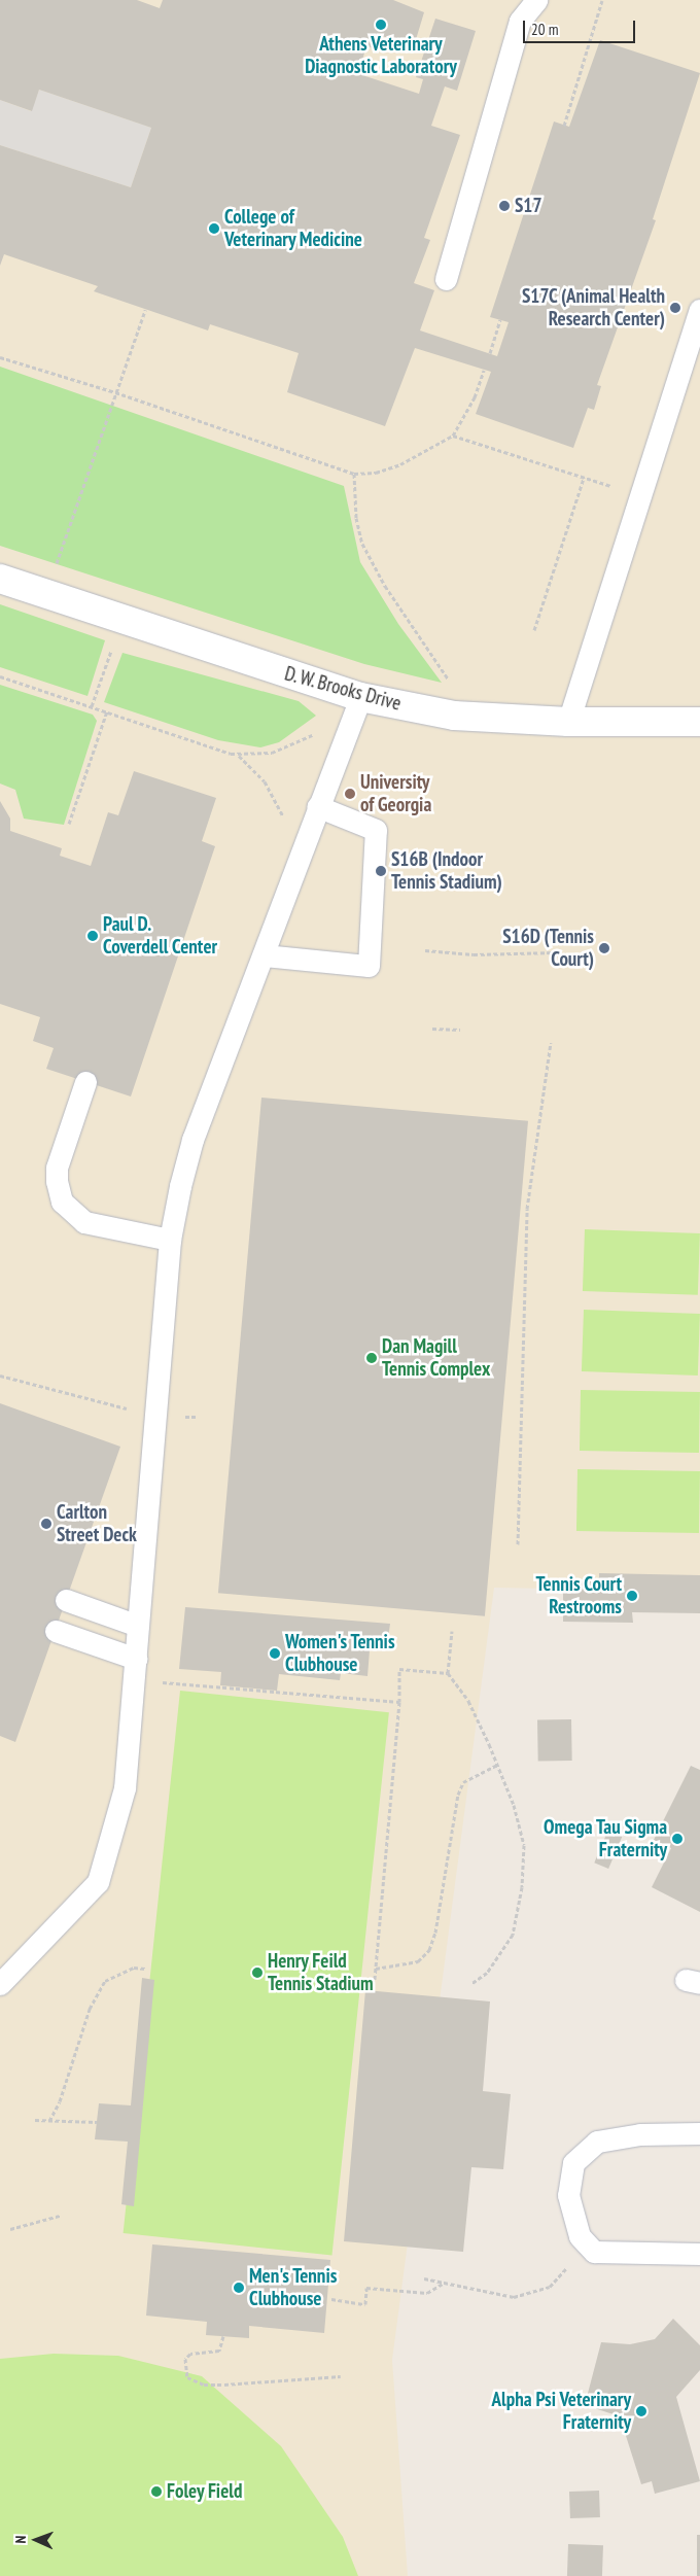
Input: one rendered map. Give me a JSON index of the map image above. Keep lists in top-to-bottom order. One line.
{"streets":{"street":["D. W. Brooks Drive"]},"places":["Athens Veterinary Diagnostic Laboratory","S17","College of Veterinary Medicine","S17C (Animal Health Research Center)","University of Georgia","S16B (Indoor Tennis Stadium)","Paul D. Coverdell Center","S16D (Tennis Court)","Dan Magill Tennis Complex","Carlton Street Deck","Tennis Court Restrooms","Women's Tennis Clubhouse","Omega Tau Sigma Fraternity","Henry Feild Tennis Stadium","Men's Tennis Clubhouse","Alpha Psi Veterinary Fraternity","Foley Field"],"scale_bar":"20 m","north":"left"}
